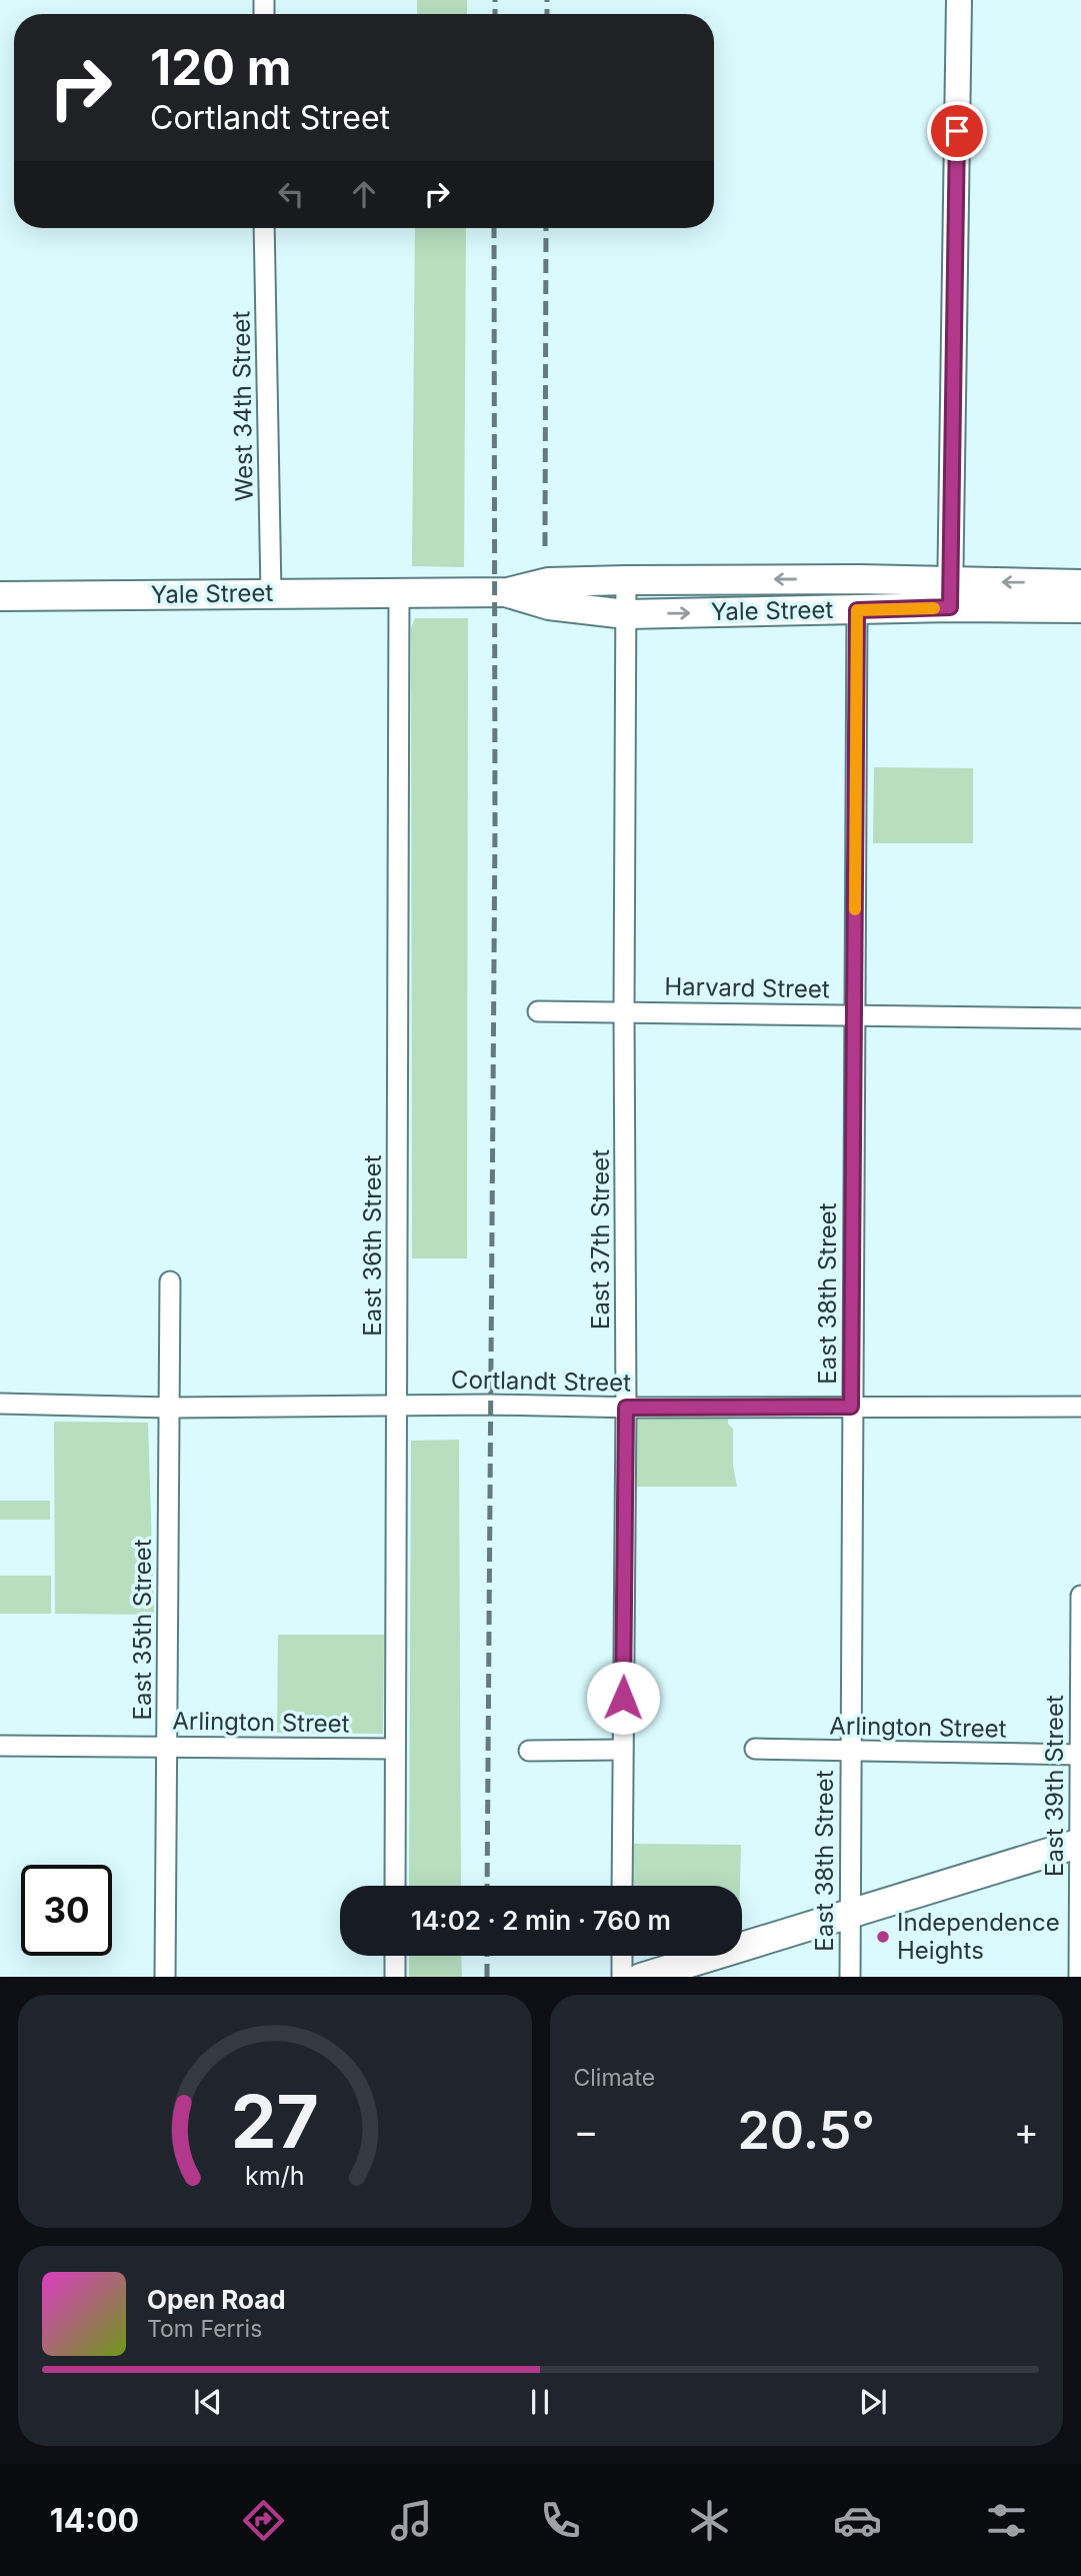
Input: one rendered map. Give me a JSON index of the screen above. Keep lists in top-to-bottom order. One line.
{"streets":{"main road":["Yale Street"],"street":["West 34th Street","Harvard Street","East 37th Street","East 36th Street","East 38th Street","Cortlandt Street","East 35th Street","Arlington Street","East 39th Street"]},"crossings":[["West 34th Street","Yale Street"],["Yale Street","East 37th Street"],["Yale Street","East 36th Street"],["Yale Street","East 38th Street"],["Harvard Street","East 37th Street"],["Harvard Street","East 38th Street"],["East 37th Street","Cortlandt Street"],["East 36th Street","Cortlandt Street"],["East 36th Street","Arlington Street"],["East 38th Street","Cortlandt Street"],["East 38th Street","Arlington Street"],["Cortlandt Street","East 35th Street"],["East 35th Street","Arlington Street"],["Arlington Street","East 39th Street"]],"places":["Independence Heights"],"page":{"turn":["120 m","Cortlandt Street"],"limit":"30","trip":"14:02 · 2 min · 760 m","tile":"Climate","heat":["−","20.5°","+"],"song":["Open Road","Tom Ferris"],"tabs":"14:00","gauge":["27","km/h"]}}
